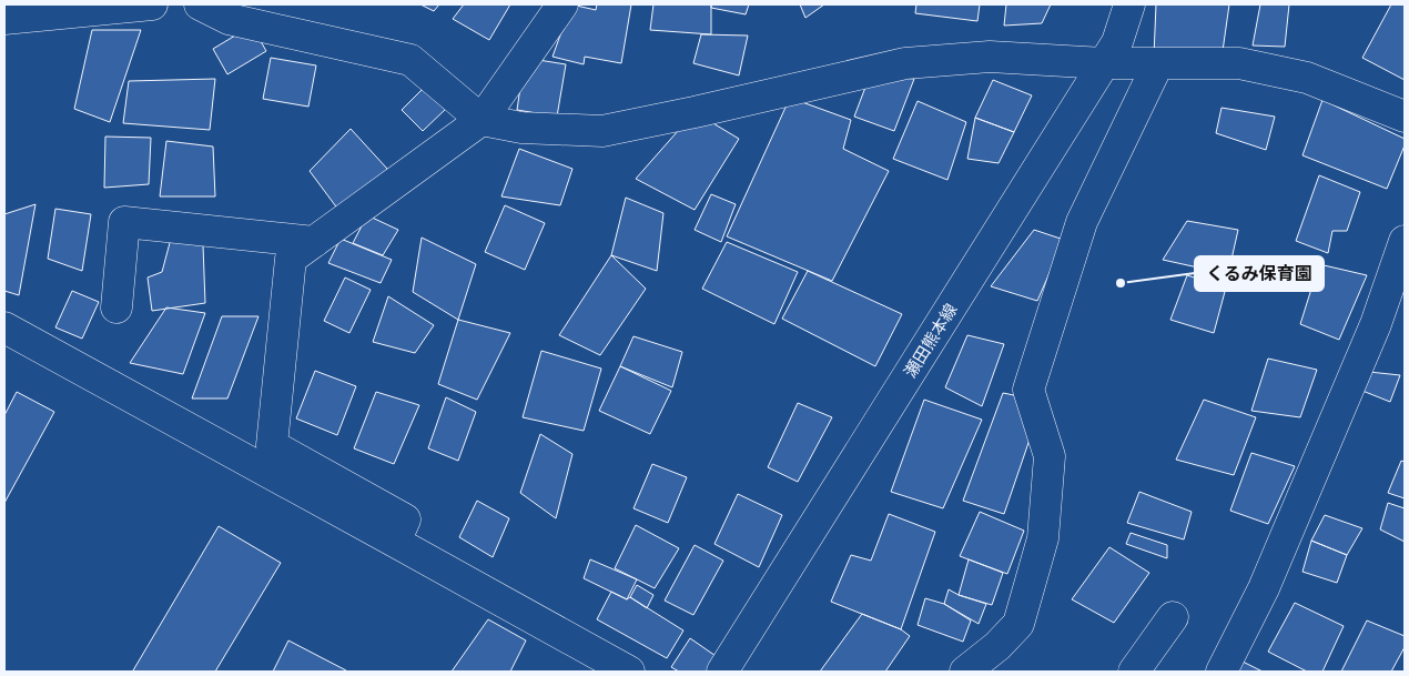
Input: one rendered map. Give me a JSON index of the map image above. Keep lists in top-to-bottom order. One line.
{"streets":{"street":["瀬田熊本線"]},"places":["くるみ保育園"]}
